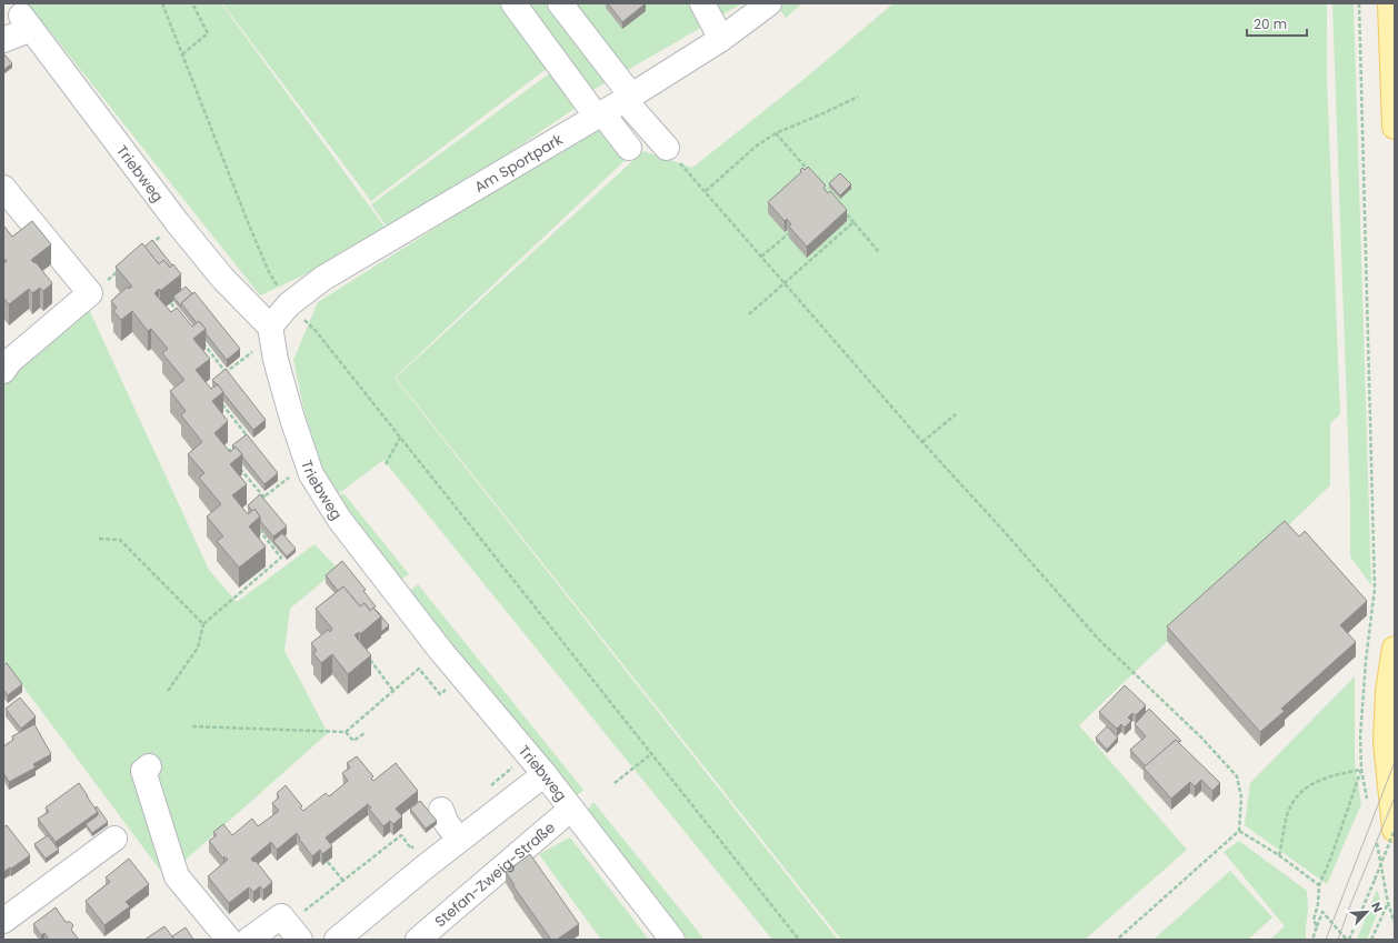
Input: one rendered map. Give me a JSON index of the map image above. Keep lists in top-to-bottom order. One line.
{"streets":{"street":["Am Sportpark","Triebweg","Stefan-Zweig-Straße"]},"crossings":[["Am Sportpark","Triebweg"],["Triebweg","Stefan-Zweig-Straße"]],"scale_bar":"20 m","north":"top right"}
